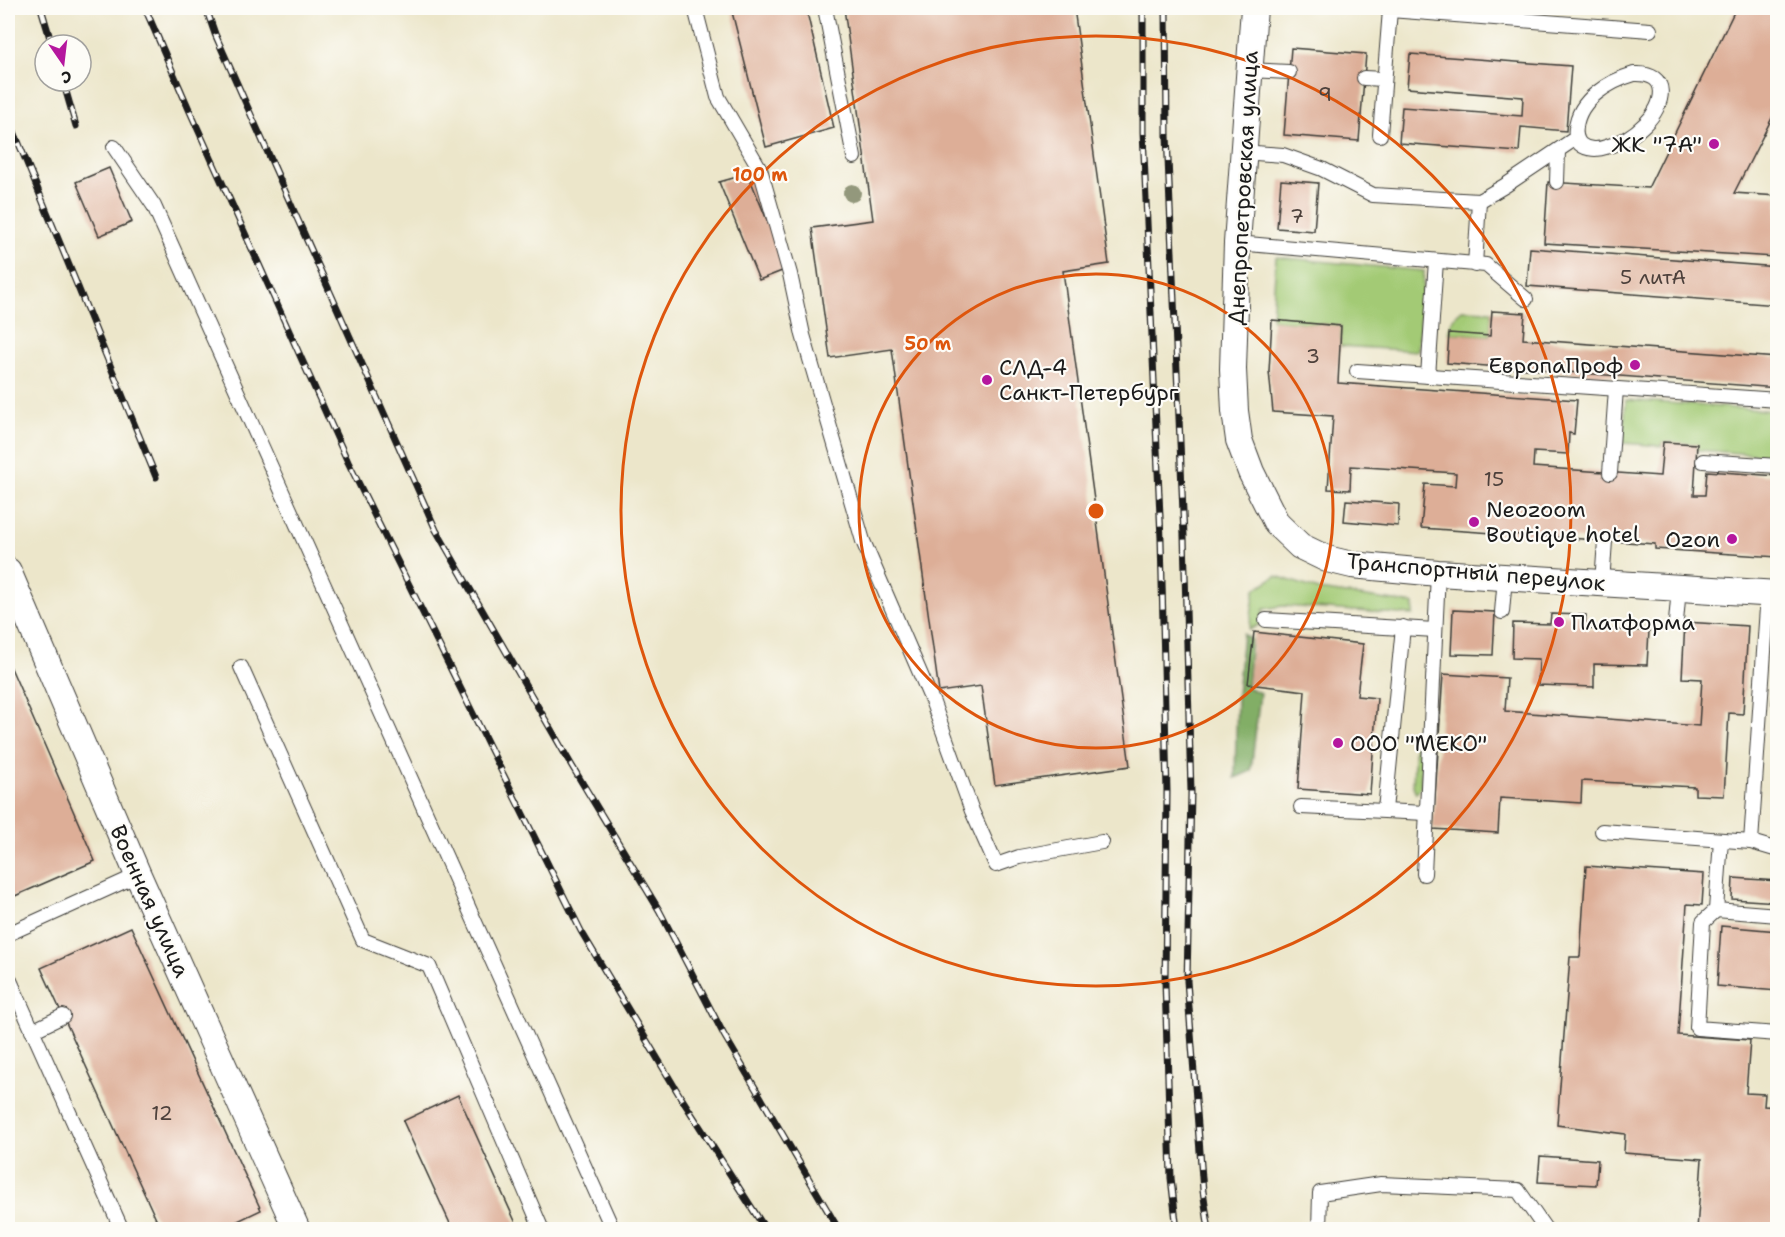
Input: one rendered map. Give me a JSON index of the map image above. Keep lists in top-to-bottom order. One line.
{"streets":{"street":["Днепропетровская улица","Транспортный переулок","Военная улица"]},"crossings":[["Днепропетровская улица","Транспортный переулок"]],"places":["ЖК \"7А\"","ЕвропаПроф","СЛД-4 Санкт-Петербург","Neozoom Boutique hotel","Ozon","Платформа","OOO \"MEKO\""],"house_numbers":["9","7","5 литА","3","15","12"],"north":"bottom","rings":["100 m","50 m"]}
